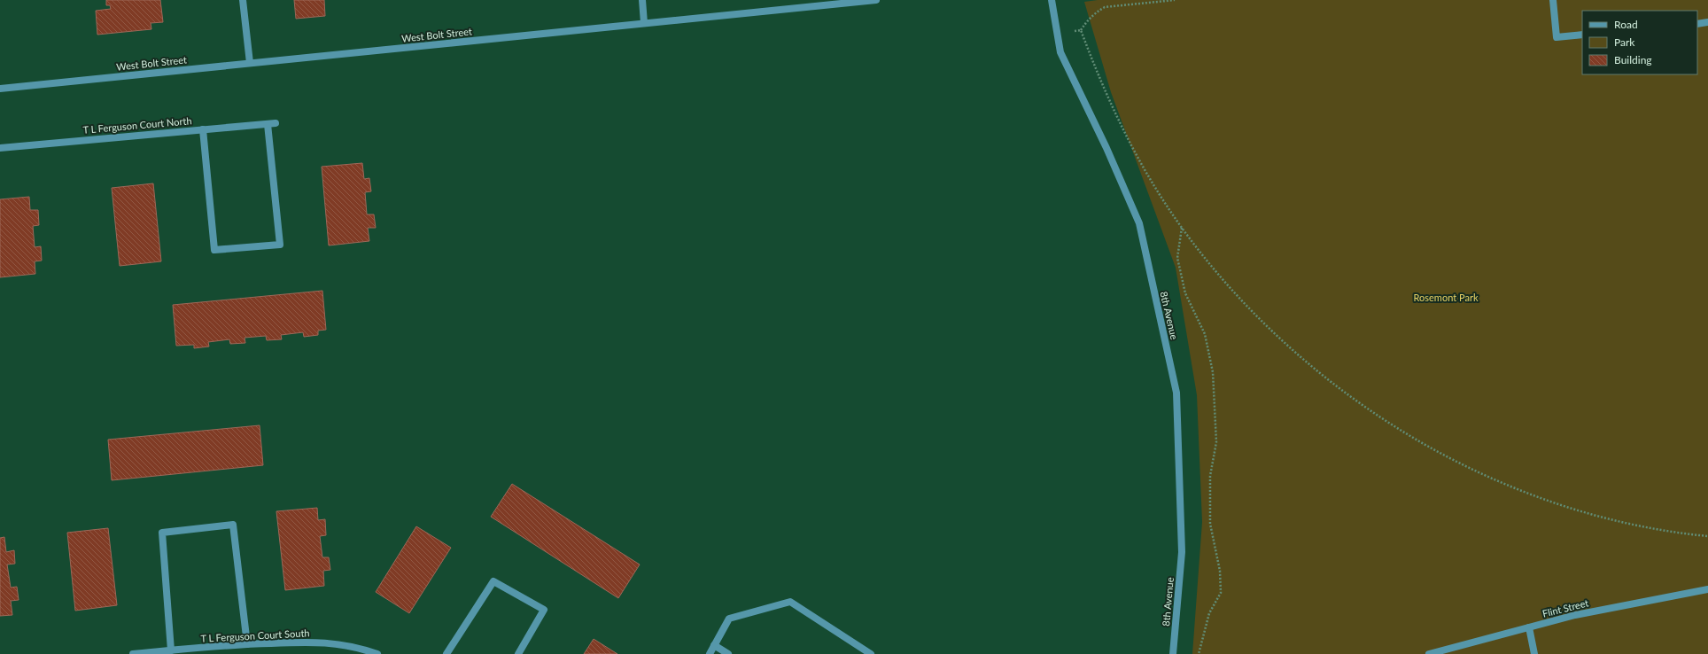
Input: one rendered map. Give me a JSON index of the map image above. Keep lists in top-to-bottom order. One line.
{"streets":{"street":["West Bolt Street","T L Ferguson Court North","8th Avenue","Flint Street","T L Ferguson Court South"]},"parks":["Rosemont Park"],"legend":["Road","Park","Building"]}
